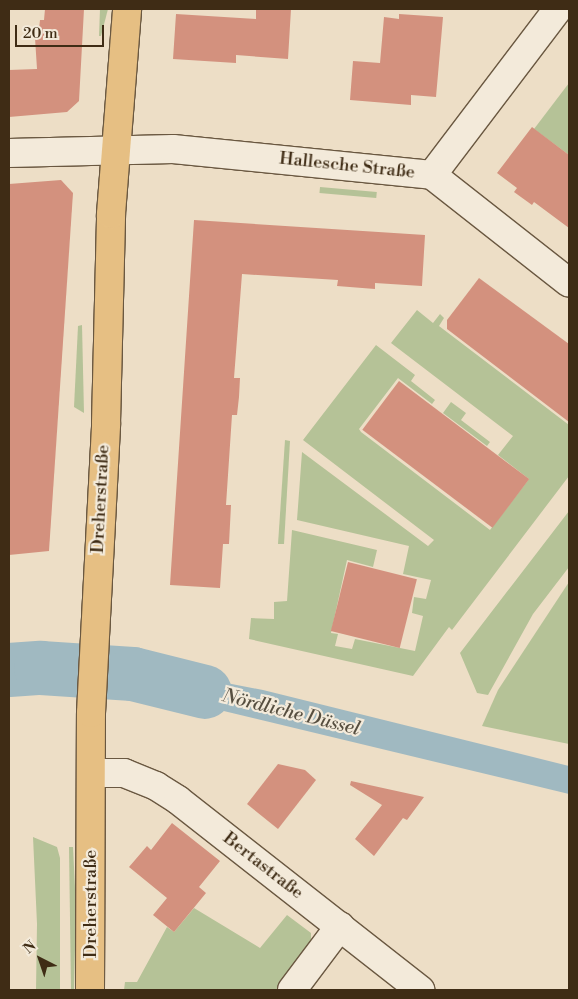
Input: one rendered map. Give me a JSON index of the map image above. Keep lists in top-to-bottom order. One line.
{"streets":{"main road":["Dreherstraße"],"street":["Hallesche Straße","Bertastraße"]},"crossings":[["Hallesche Straße","Dreherstraße"],["Dreherstraße","Bertastraße"]],"water":["Nördliche Düssel"],"scale_bar":"20 m","north":"top left"}
